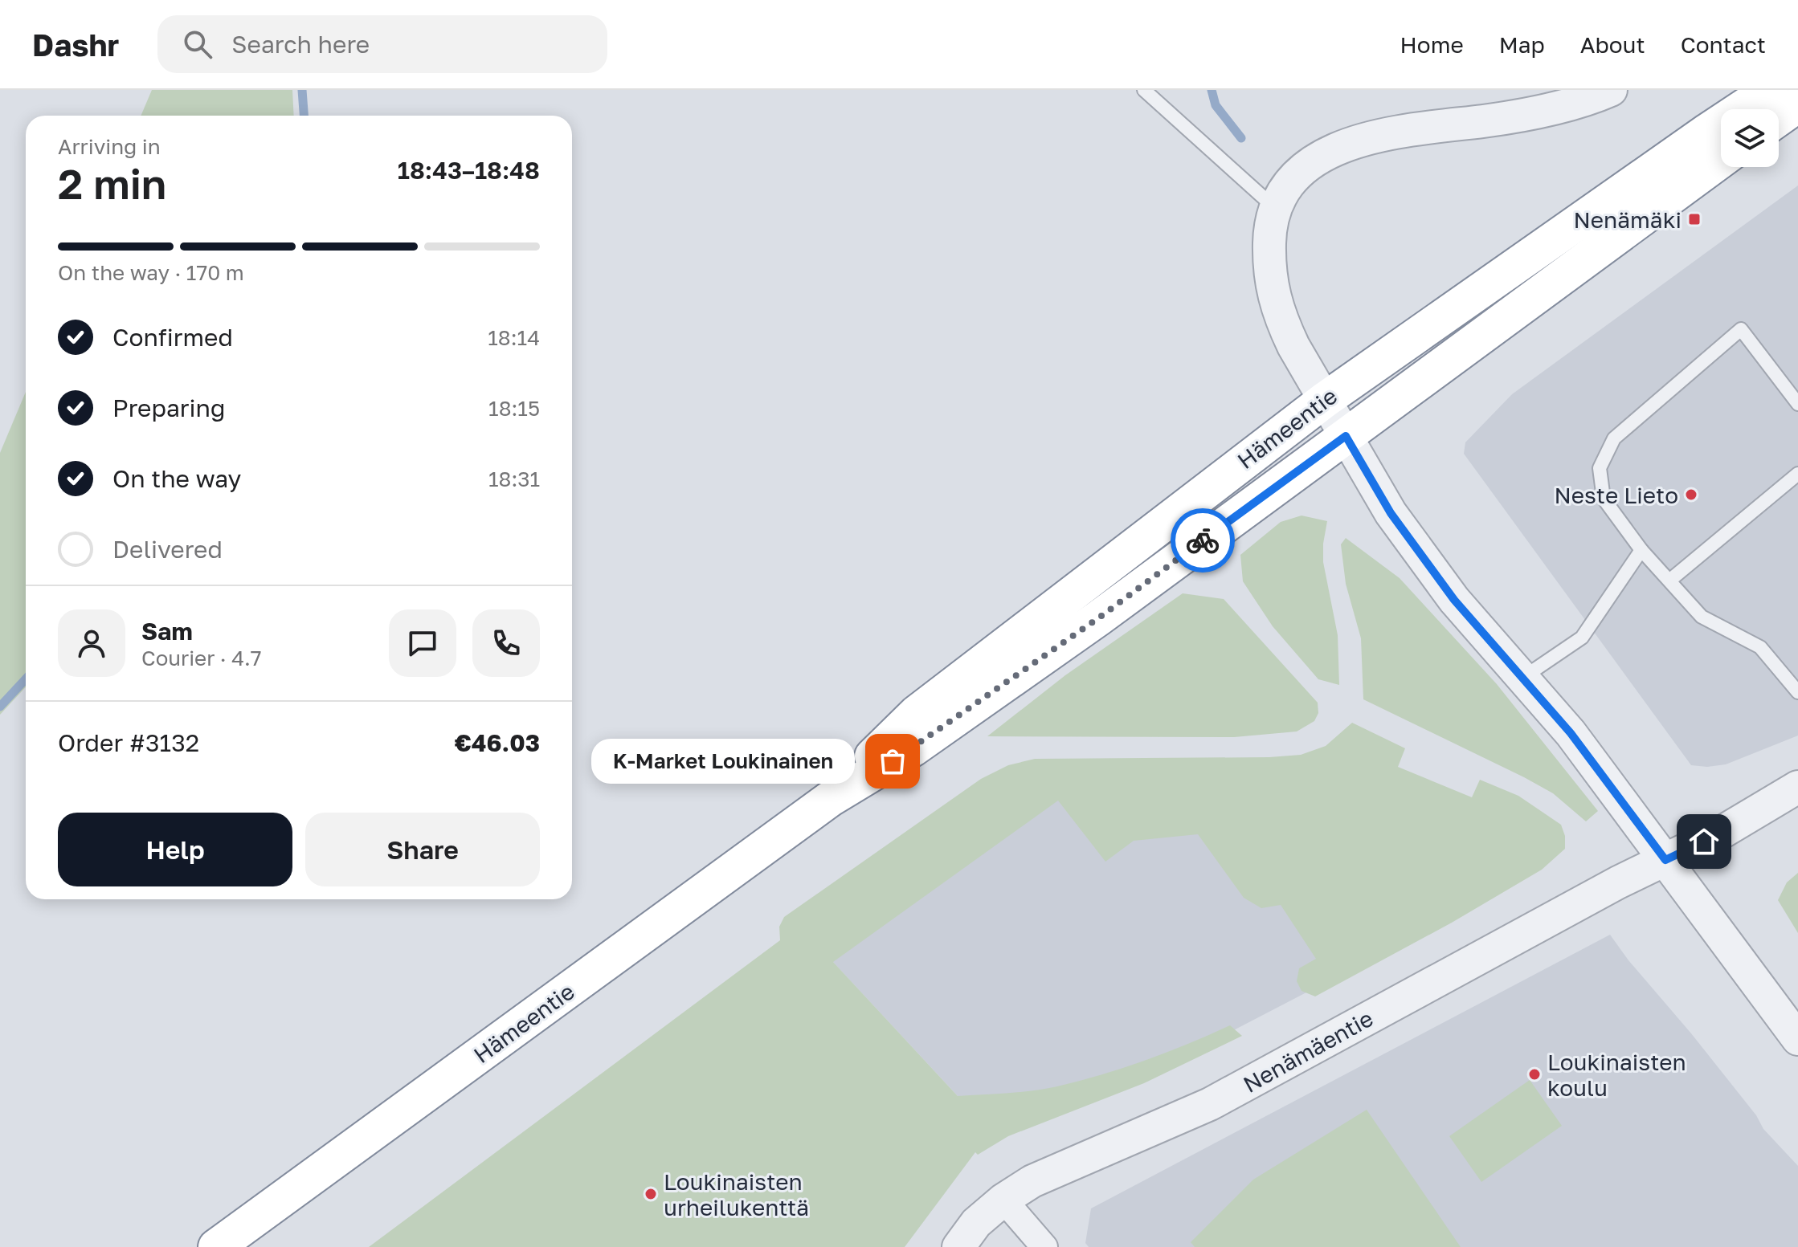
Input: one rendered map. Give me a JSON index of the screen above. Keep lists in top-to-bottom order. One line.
{"streets":{"highway":["Hämeentie"],"street":["Nenämäentie"]},"places":{"transit":["Nenämäki"],"other":["Neste Lieto","K-Market Loukinainen","Loukinaisten koulu","Loukinaisten urheilukenttä"]},"page":{"header":"Dashr","search":"Search here","nav":["Home","Map","About","Contact"],"heading":["2 min","Arriving in","18:43–18:48"],"panel":["Sam","Courier · 4.7","Order #3132","€46.03"],"bar":"On the way · 170 m","list":[["Confirmed","18:14"],["Preparing","18:15"],["On the way","18:31"],"Delivered"],"bubble":"K-Market Loukinainen","buttons":["Help","Share"]}}
